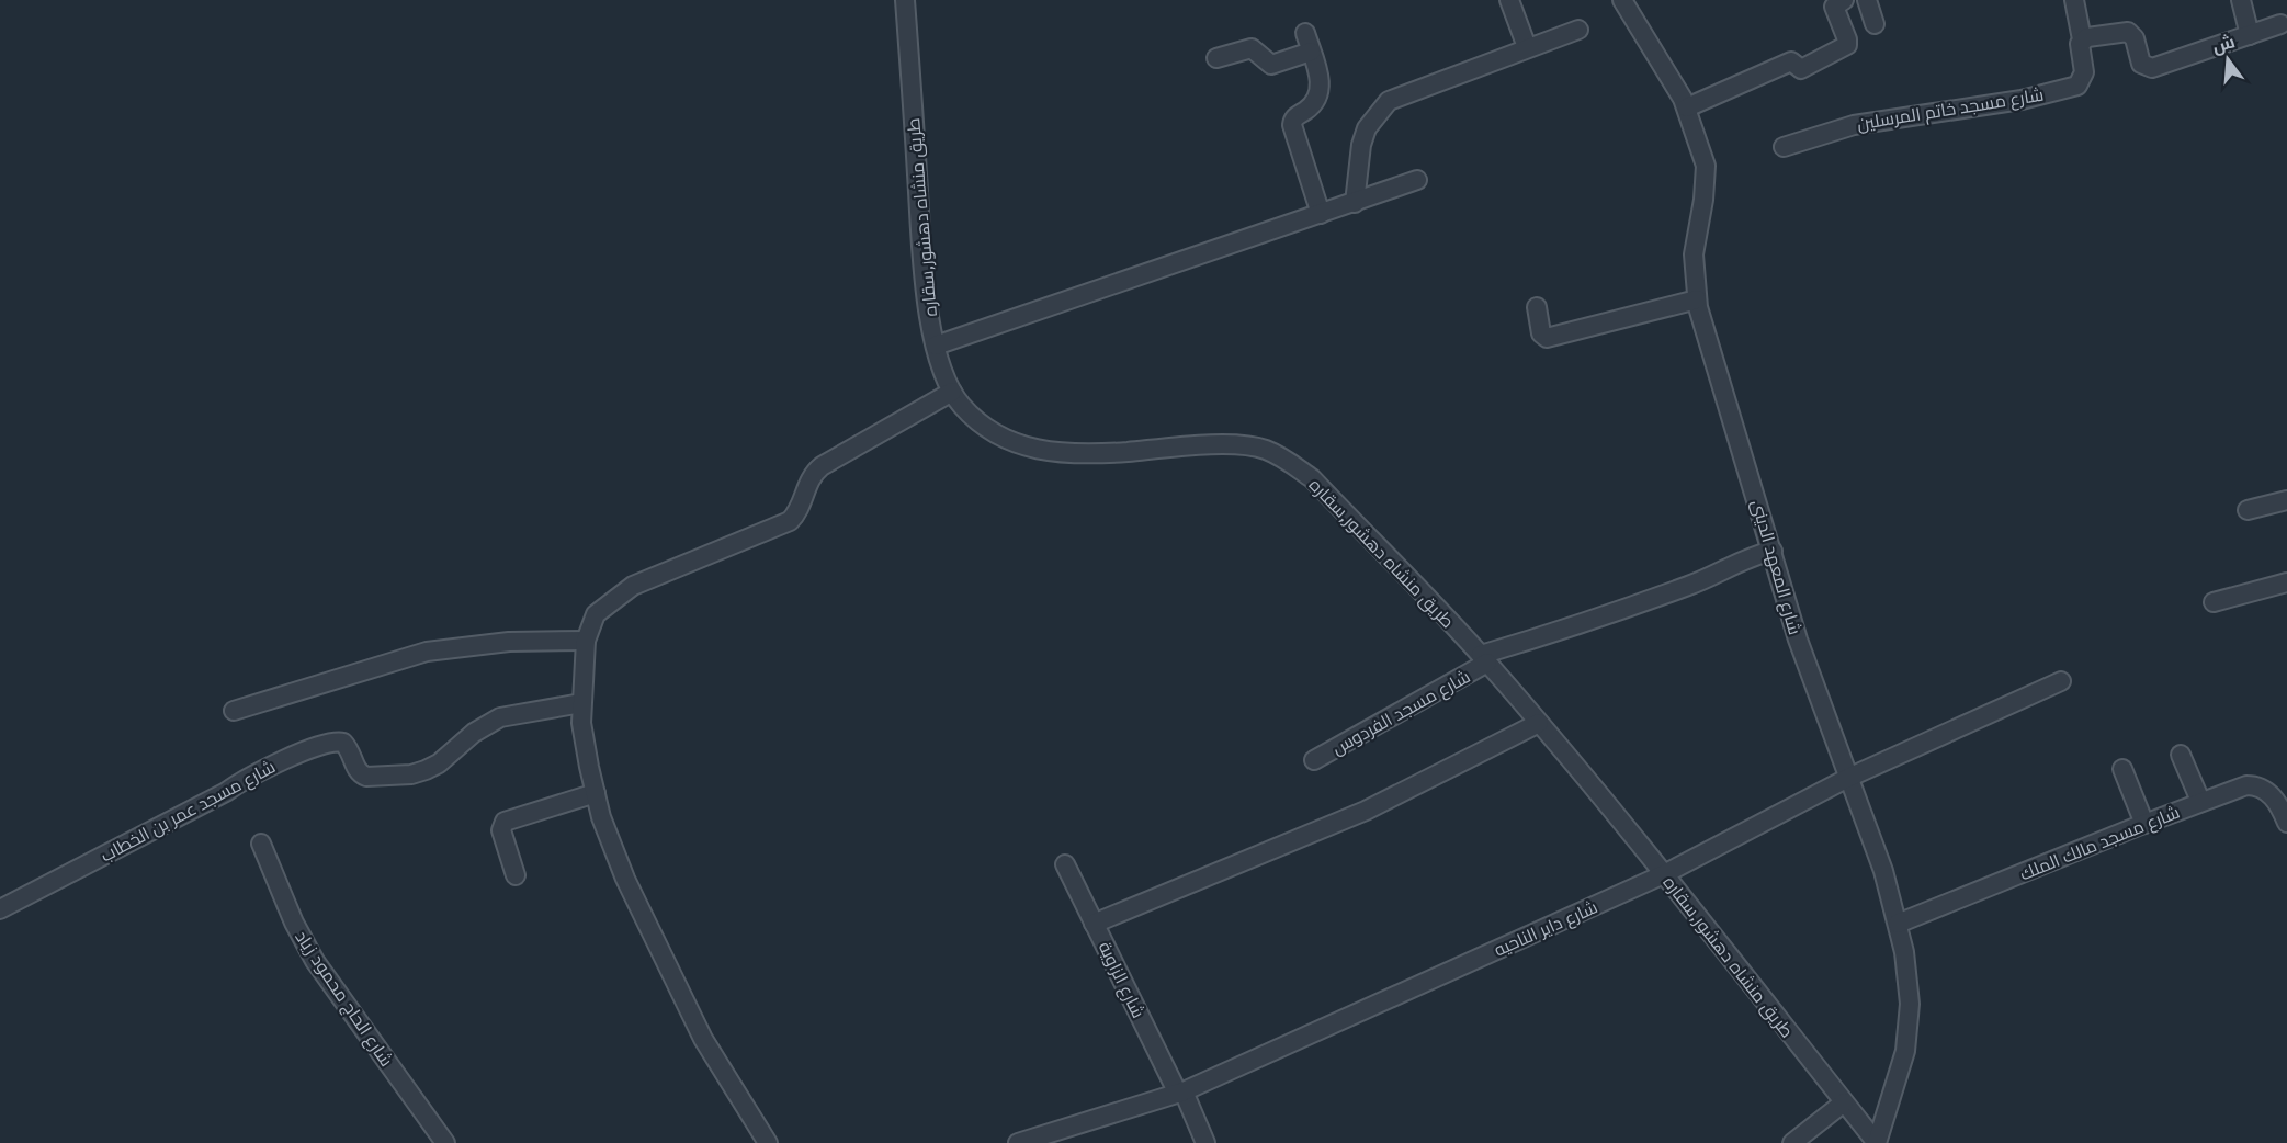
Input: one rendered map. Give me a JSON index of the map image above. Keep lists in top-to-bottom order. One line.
{"streets":{"street":["شارع مسجد خاتم المرسلين","طريق منشاه دهشور,سقاره","شارع المعهد الدينى","شارع مسجد الفردوس","شارع مسجد عمر بن الخطاب","شارع مسجد مالك الملك","شارع داير الناحيه","شارع الزاوية","شارع الحاج محمود زياد"]},"crossings":[["طريق منشاه دهشور,سقاره","شارع المعهد الدينى"],["طريق منشاه دهشور,سقاره","شارع مسجد الفردوس"],["طريق منشاه دهشور,سقاره","شارع داير الناحيه"],["شارع المعهد الدينى","شارع مسجد الفردوس"],["شارع المعهد الدينى","شارع مسجد مالك الملك"],["شارع المعهد الدينى","شارع داير الناحيه"],["شارع داير الناحيه","شارع الزاوية"]],"north":"top"}
